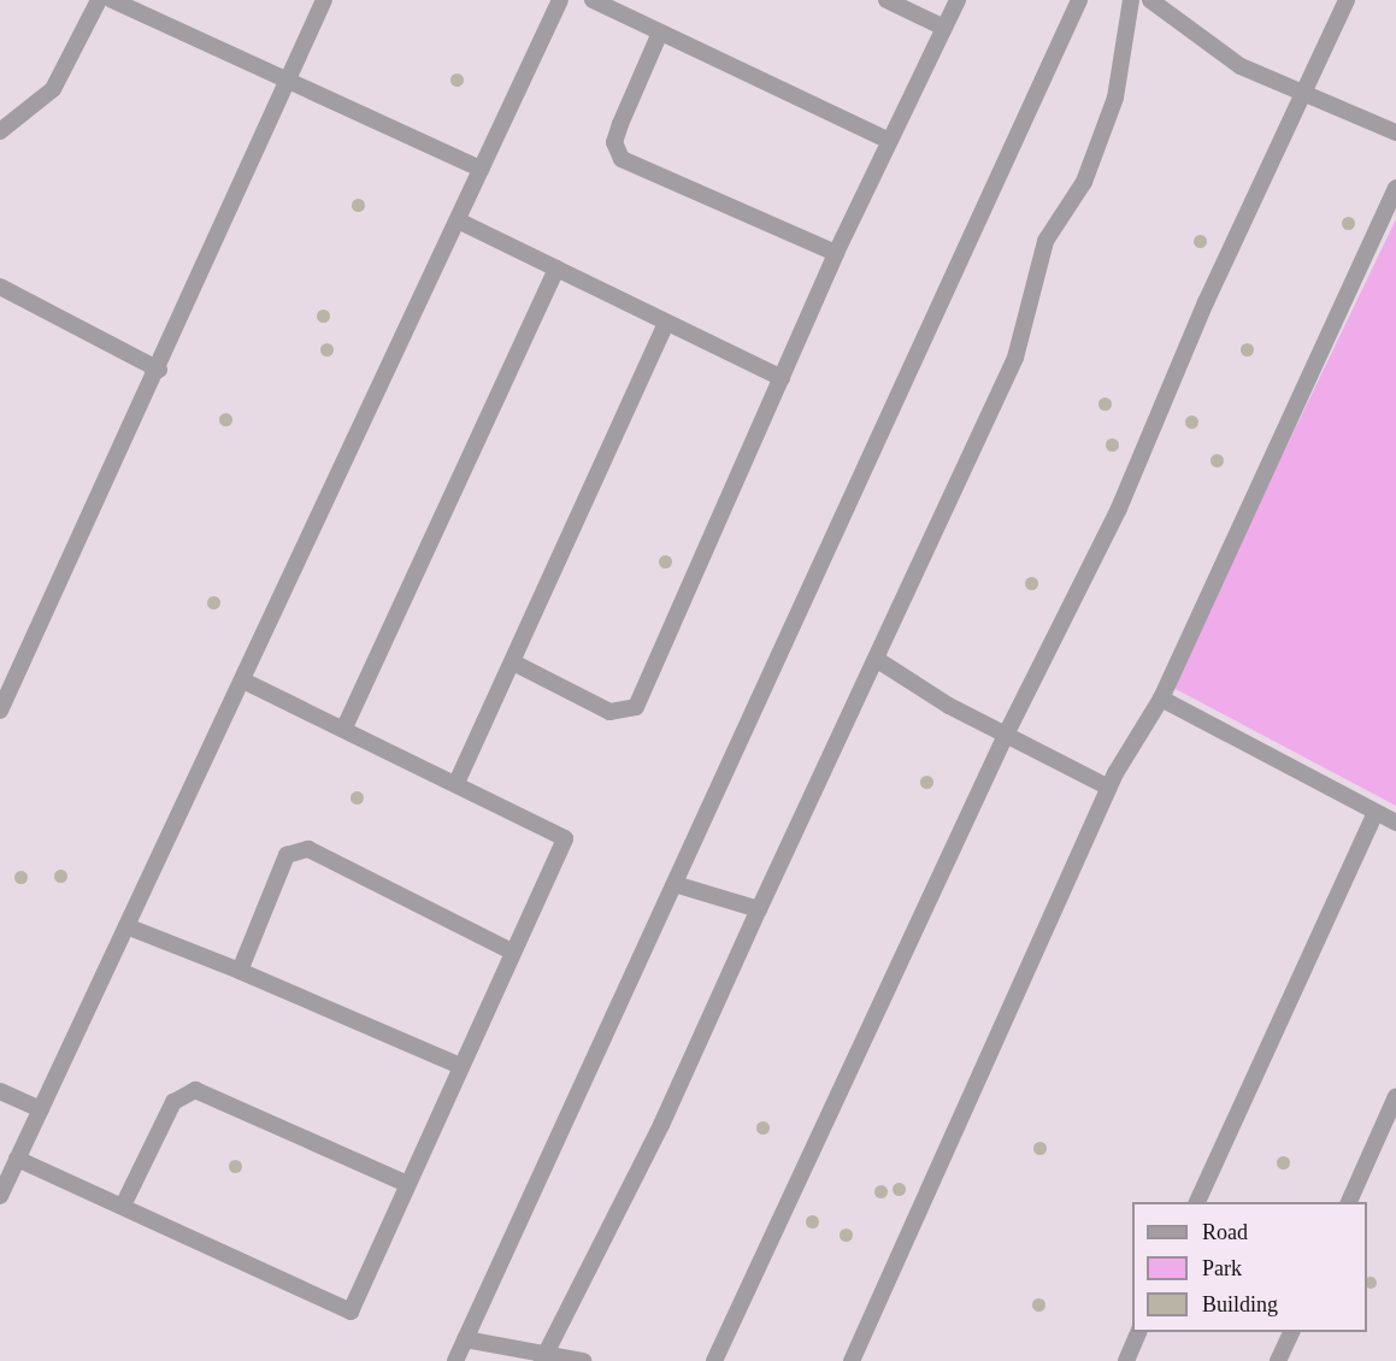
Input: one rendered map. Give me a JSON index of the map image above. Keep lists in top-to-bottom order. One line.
{"legend":["Road","Park","Building"]}
